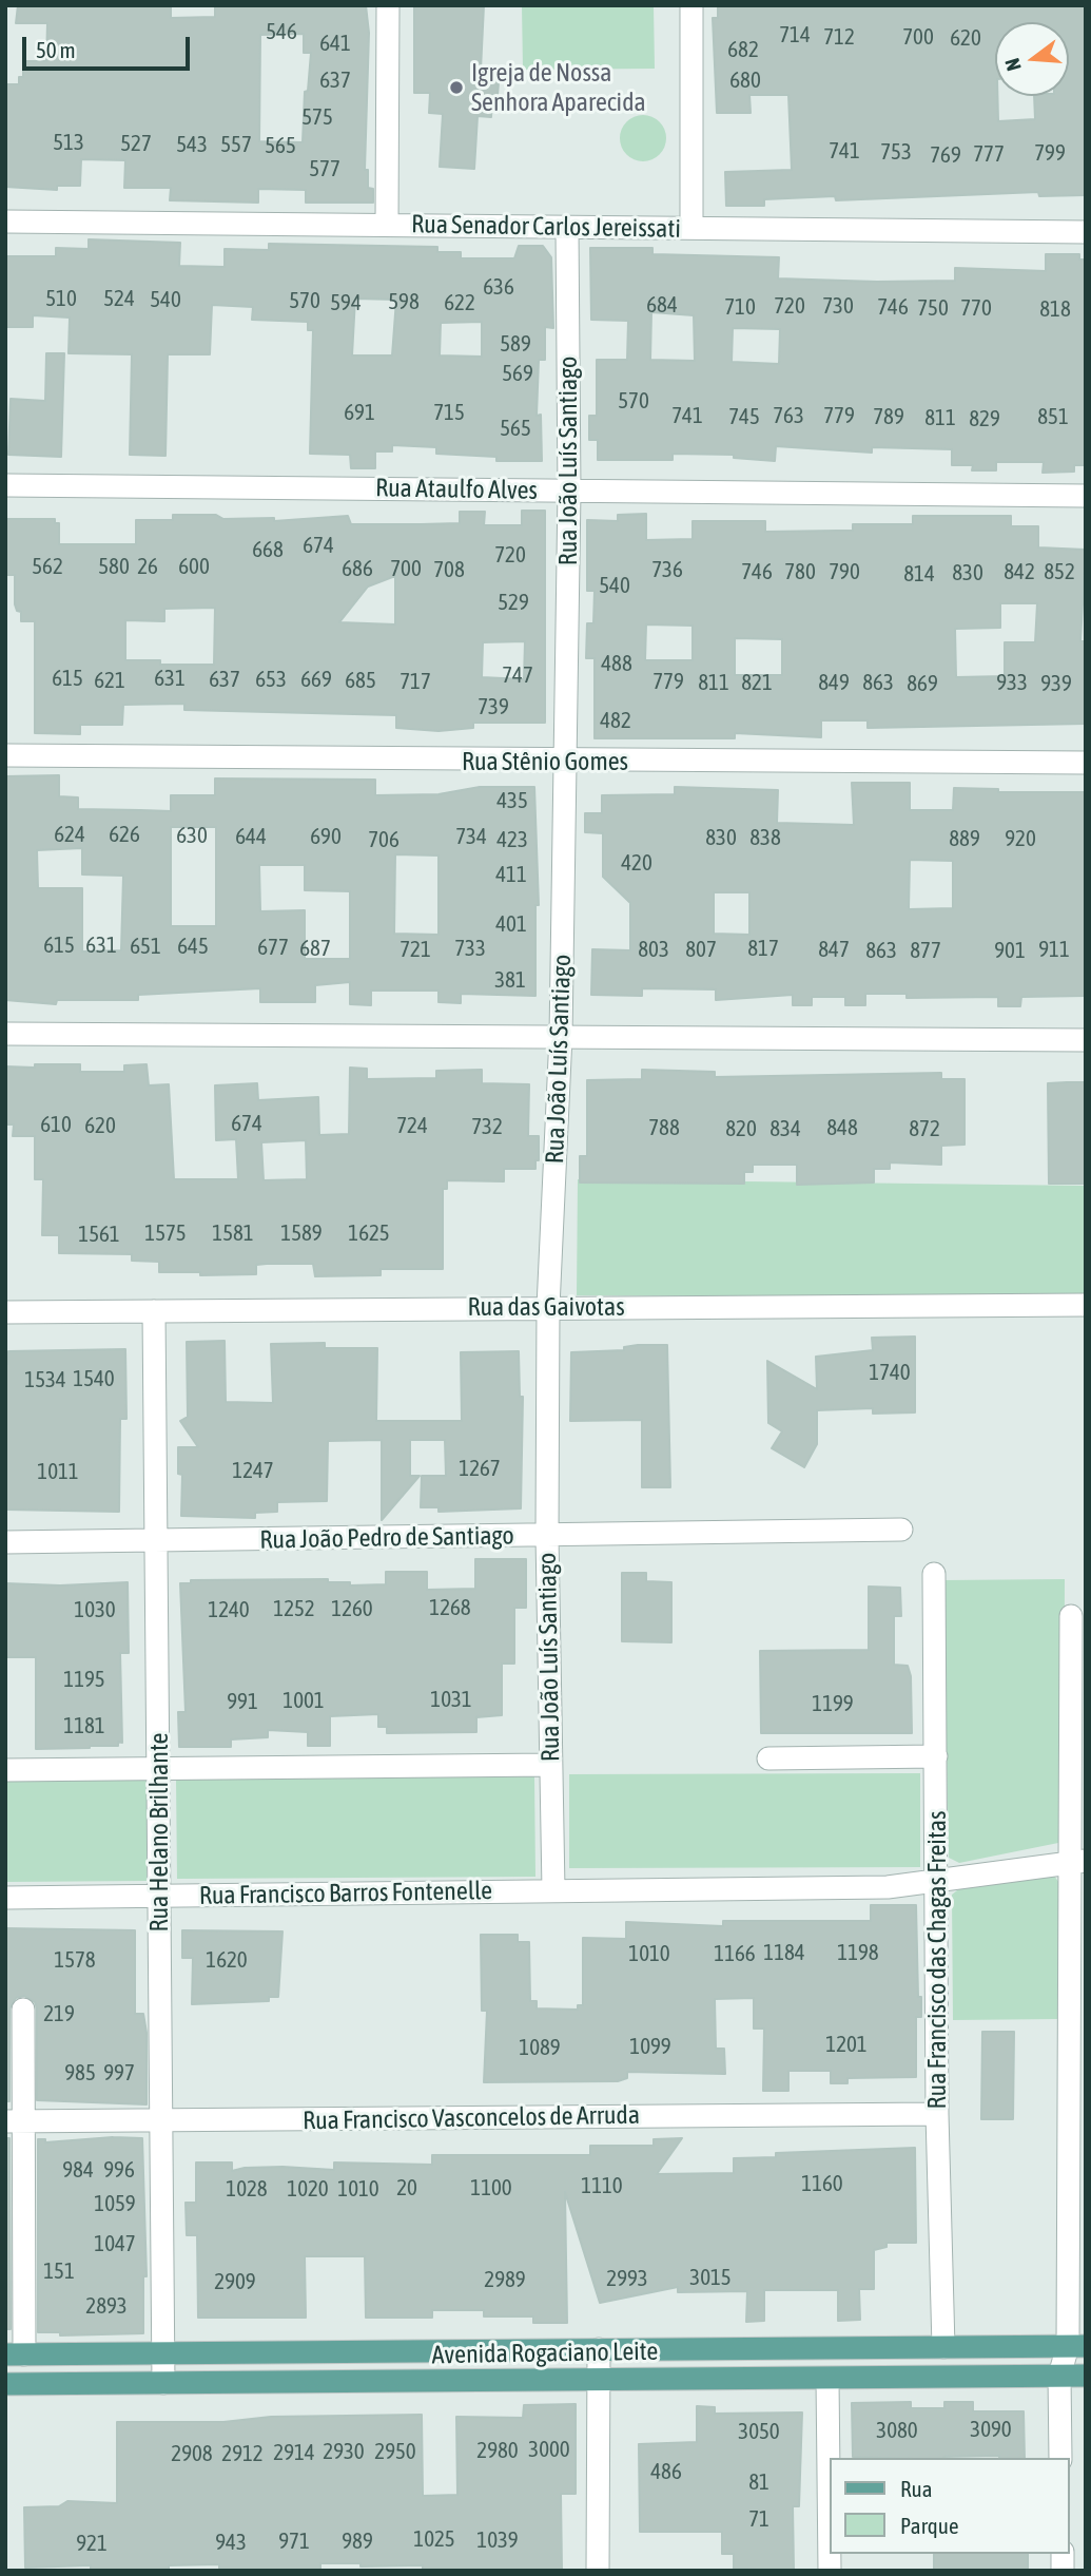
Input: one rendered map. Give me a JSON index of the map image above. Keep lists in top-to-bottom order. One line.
{"streets":{"main road":["Avenida Rogaciano Leite"],"street":["Rua Senador Carlos Jereissati","Rua João Luís Santiago","Rua Ataulfo Alves","Rua Stênio Gomes","Rua das Gaivotas","Rua João Pedro de Santiago","Rua Helano Brilhante","Rua Francisco Barros Fontenelle","Rua Francisco das Chagas Freitas","Rua Francisco Vasconcelos de Arruda"]},"crossings":[["Rua Senador Carlos Jereissati","Rua João Luís Santiago"],["Rua João Luís Santiago","Rua Ataulfo Alves"],["Rua João Luís Santiago","Rua Stênio Gomes"],["Rua João Luís Santiago","Rua das Gaivotas"],["Rua João Luís Santiago","Rua João Pedro de Santiago"],["Rua João Luís Santiago","Rua Francisco Barros Fontenelle"],["Rua das Gaivotas","Rua Helano Brilhante"],["Rua João Pedro de Santiago","Rua Helano Brilhante"],["Rua Helano Brilhante","Rua Francisco Barros Fontenelle"],["Rua Helano Brilhante","Rua Francisco Vasconcelos de Arruda"],["Rua Helano Brilhante","Avenida Rogaciano Leite"],["Rua Francisco Barros Fontenelle","Rua Francisco das Chagas Freitas"],["Rua Francisco das Chagas Freitas","Rua Francisco Vasconcelos de Arruda"],["Rua Francisco das Chagas Freitas","Avenida Rogaciano Leite"]],"places":["Igreja de Nossa Senhora Aparecida"],"house_numbers":["546","714","712","700","620","641","682","637","680","575","513","527","543","557","565","741","753","799","777","769","577","636","510","524","540","570","598","594","622","684","720","730","710","746","750","770","818","589","569","570","691","715","741","763","779","745","789","851","811","829","565","674","668","720","562","580","26","600","686","700","708","736","746","780","790","842","852","830","814","540","529","488","747","615","631","637","653","669","621","685","717","779","811","821","849","863","933","869","939","739","482","435","624","626","630","644","690","734","830","838","889","920","706","423","420","411","401","615","631","651","645","677","687","733","817","721","803","807","847","911","863","877","901","381","674","610","620","724","732","788","848","820","834","872","1575","1581","1589","1625","1561","1740","1540","1534","1267","1247","1011","1268","1252","1260","1030","1240","1195","1031","1001","991","1199","1181","1184","1198","1010","1166","1578","1620","219","1201","1099","1089","985","997","984","996","1160","1110","20","1100","1028","1020","1010","1059","1047","151","3015","2993","2989","2909","2893","3090","3080","3050","3000","2980","2930","2950","2914","2908","2912","486","81","71","1025","1039","971","989","943","921"],"legend":["Rua","Parque"],"scale_bar":"50 m","north":"left"}
